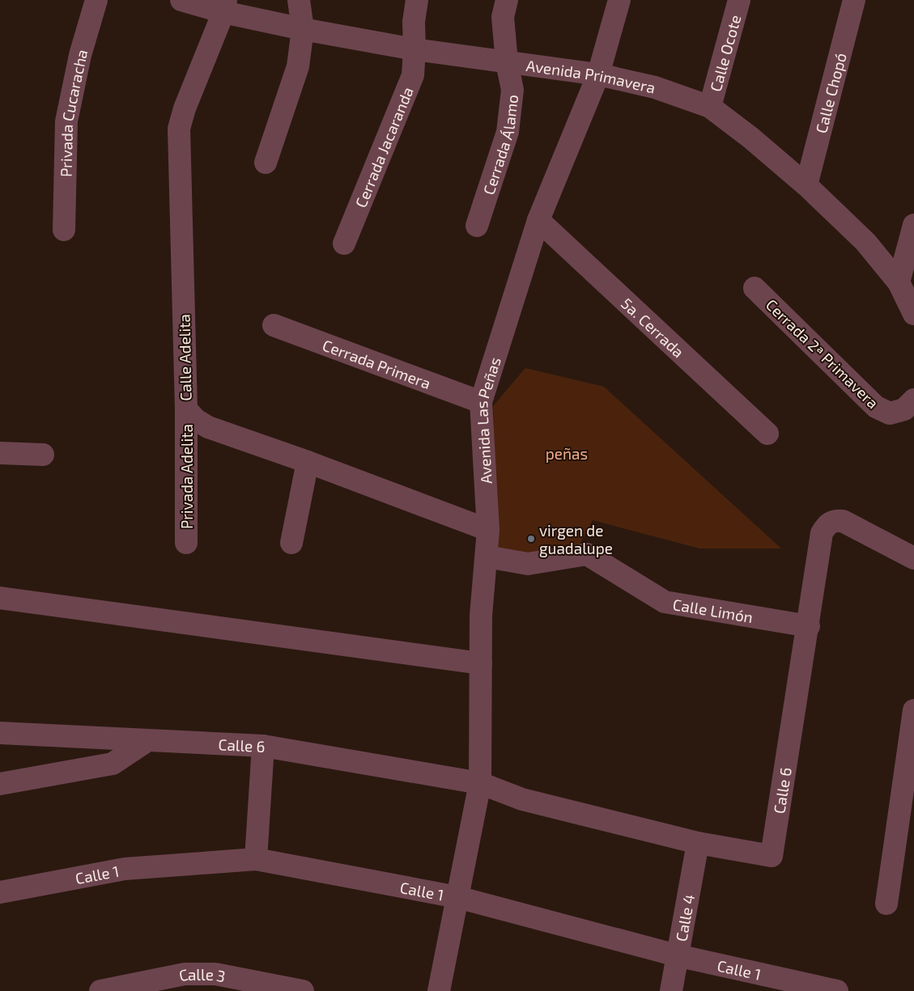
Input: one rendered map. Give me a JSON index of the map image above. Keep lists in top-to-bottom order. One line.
{"streets":{"street":["Calle Ocote","Avenida Primavera","Calle Chopó","Privada Cucaracha","Cerrada Álamo","Cerrada Jacaranda","5a. Cerrada","Cerrada 2ª Primavera","Calle Adelita","Cerrada Primera","Avenida Las Peñas","Privada Adelita","Calle Limón","Calle 6","Calle 1","Calle 4","Calle 3"]},"crossings":[["Calle Ocote","Avenida Primavera"],["Avenida Primavera","Calle Chopó"],["Avenida Primavera","Cerrada Álamo"],["Avenida Primavera","Cerrada Jacaranda"],["Avenida Primavera","Calle Adelita"],["Avenida Primavera","Avenida Las Peñas"],["5a. Cerrada","Avenida Las Peñas"],["Calle Adelita","Avenida Las Peñas"],["Calle Adelita","Privada Adelita"],["Cerrada Primera","Avenida Las Peñas"],["Avenida Las Peñas","Calle Limón"],["Avenida Las Peñas","Calle 6"],["Calle Limón","Calle 6"],["Calle 6","Calle 4"],["Calle 1","Calle 4"]],"parks":["peñas"],"places":["virgen de guadalupe"]}
